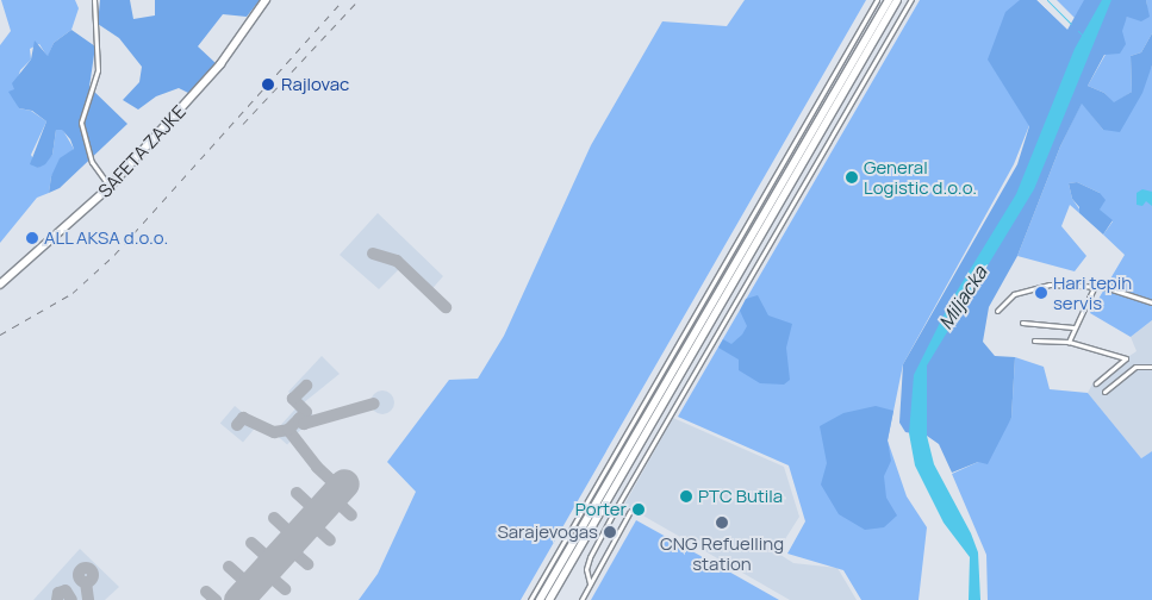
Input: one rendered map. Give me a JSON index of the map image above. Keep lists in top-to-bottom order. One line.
{"streets":{"main road":["SAFETA ZAJKE"]},"water":["Miljacka"],"places":["Rajlovac","General Logistic d.o.o.","ALL AKSA d.o.o.","Hari tepih servis","PTC Butila","Porter","CNG Refuelling station","Sarajevogas"]}
